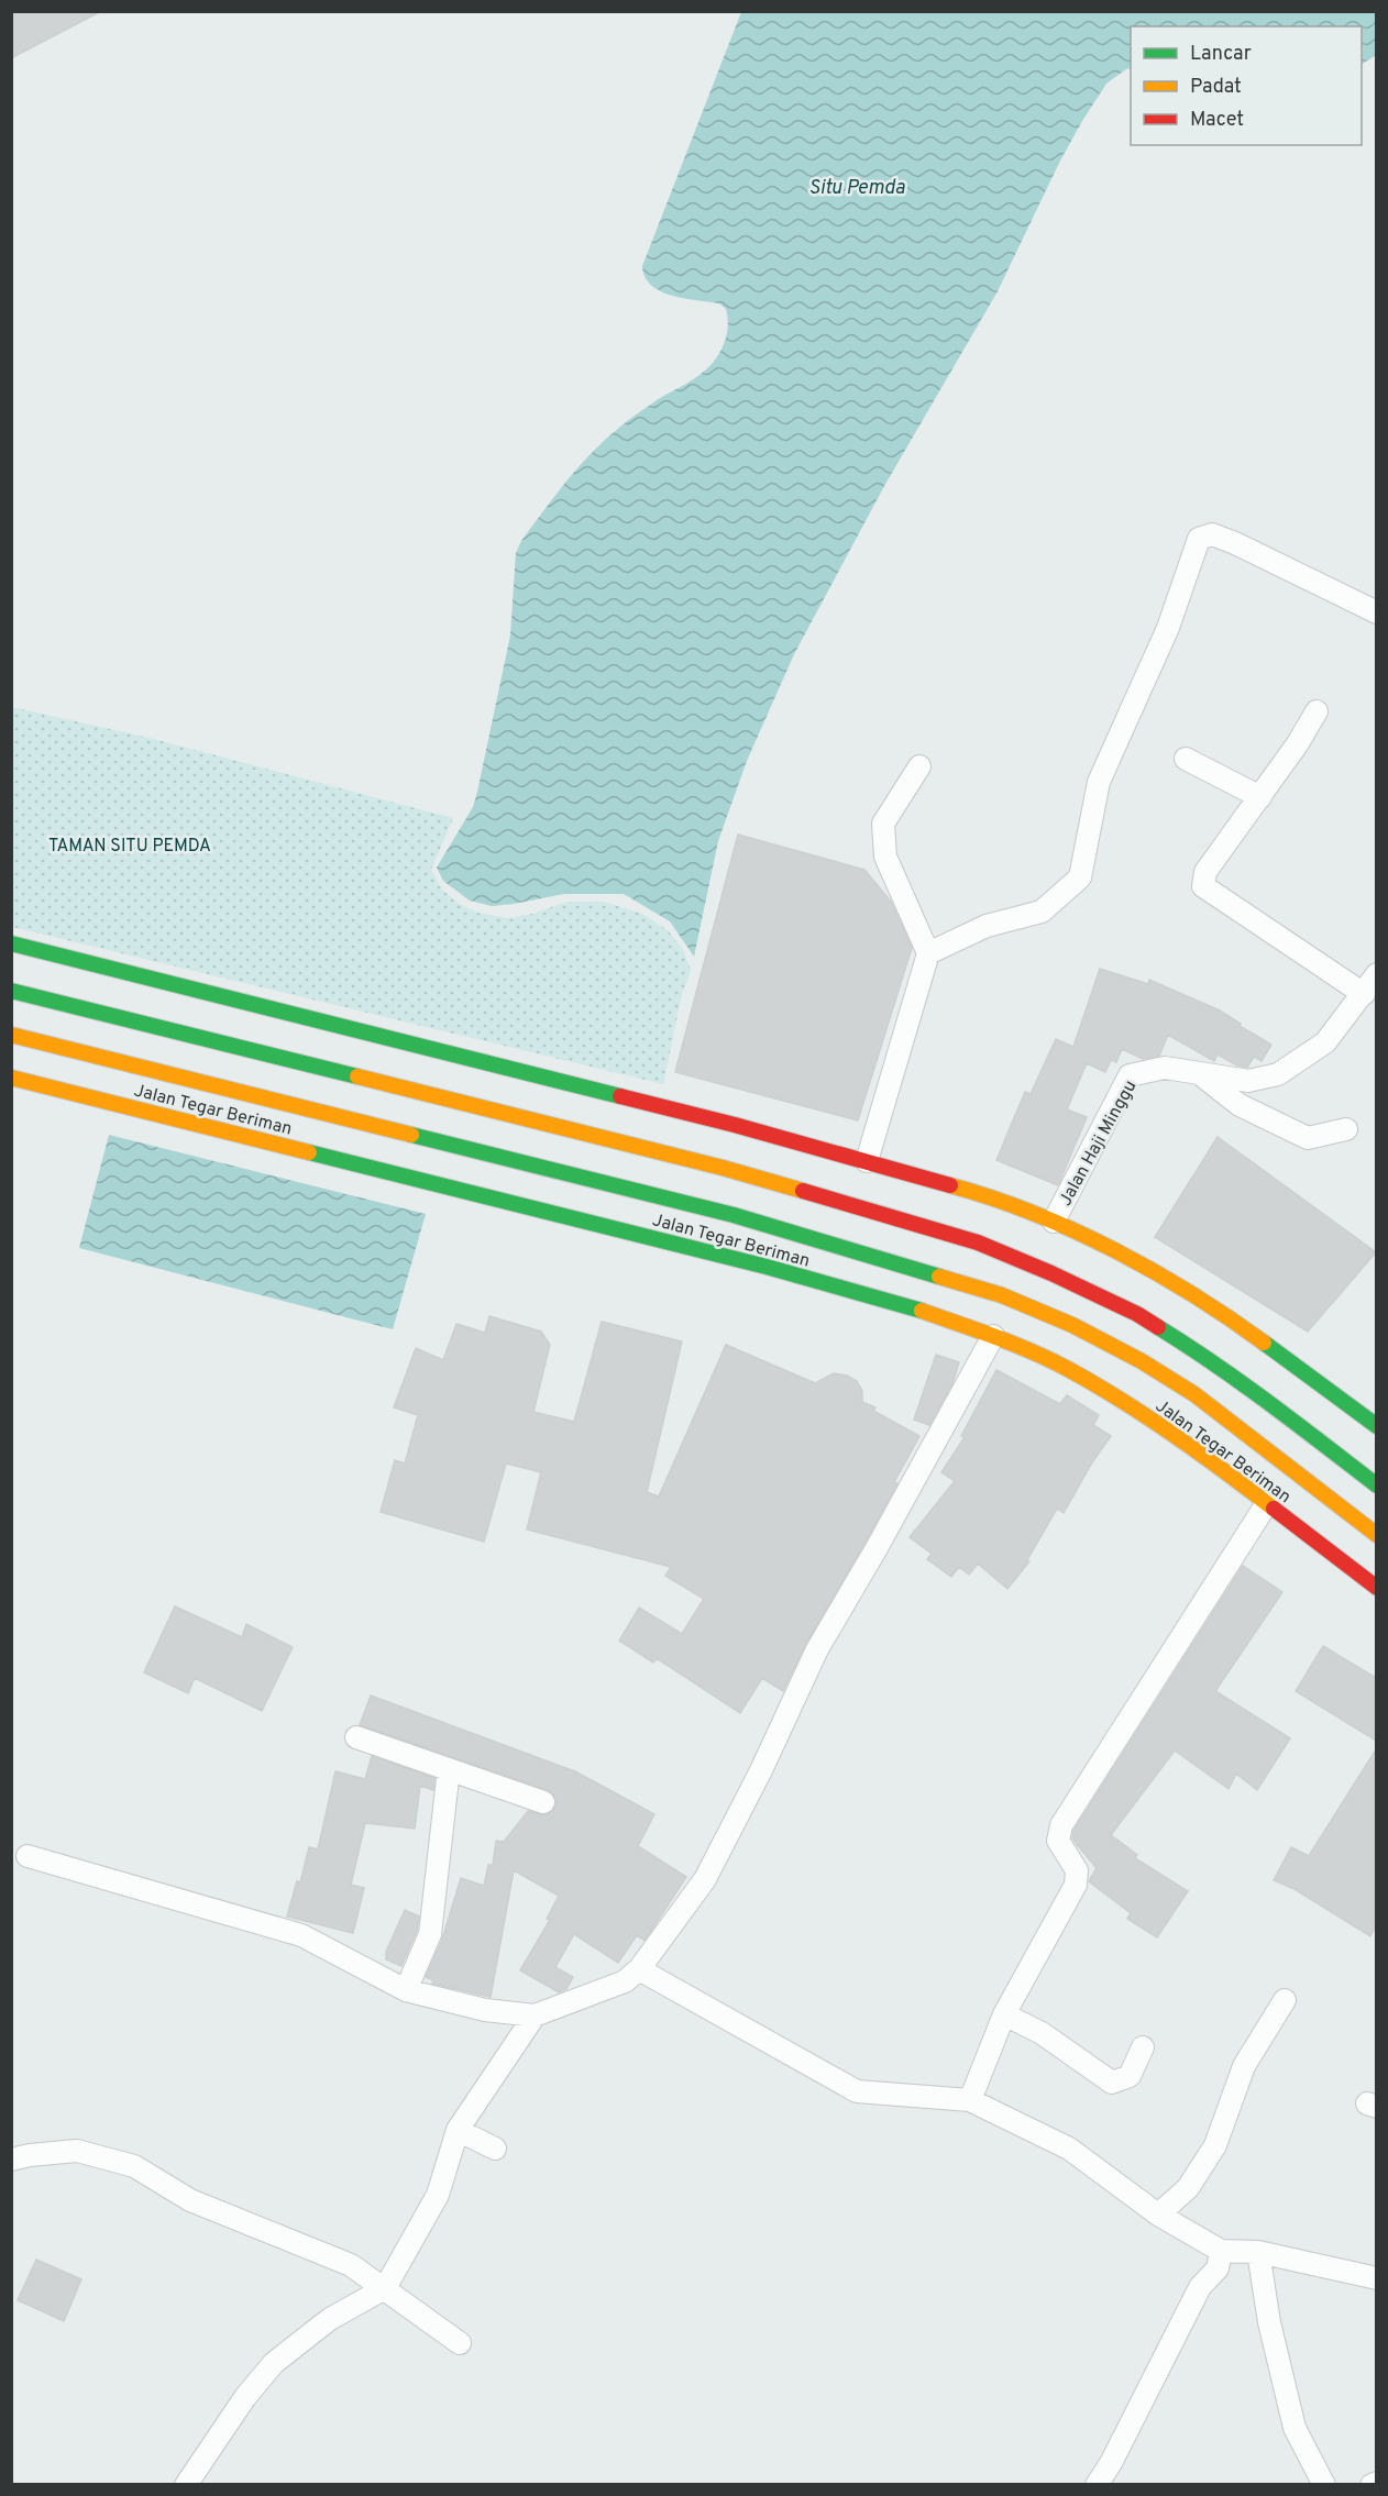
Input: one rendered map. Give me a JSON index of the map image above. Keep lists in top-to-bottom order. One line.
{"streets":{"main road":["Jalan Tegar Beriman"],"street":["Jalan Haji Minggu"]},"water":["Situ Pemda"],"parks":["TAMAN SITU PEMDA"],"legend":["Lancar","Padat","Macet"]}
